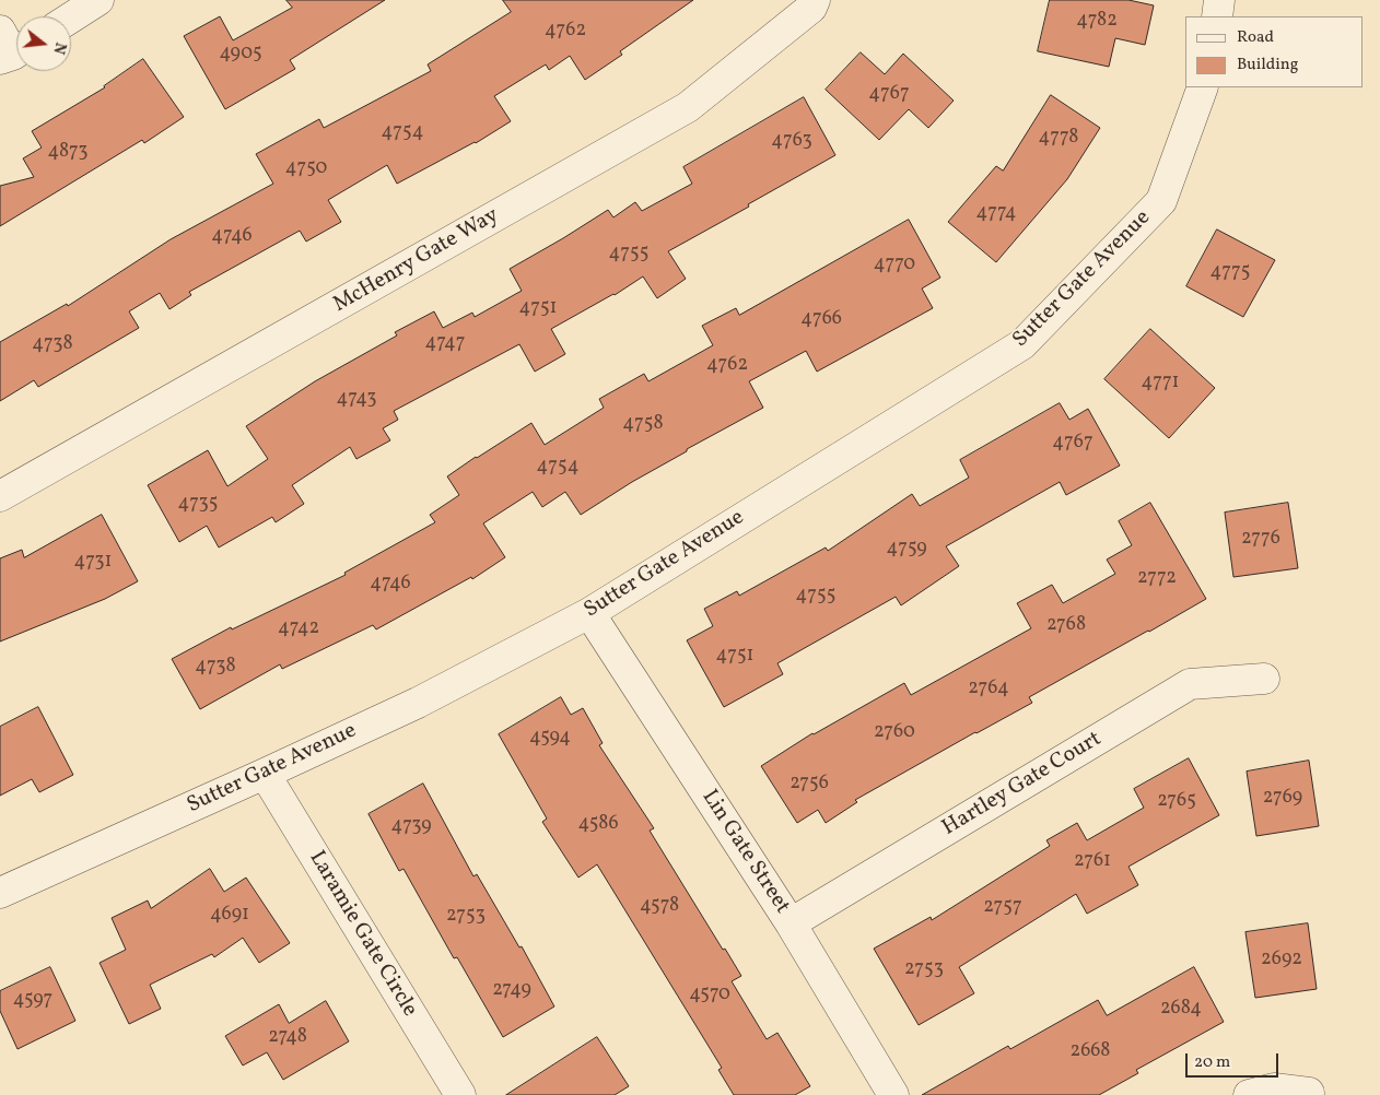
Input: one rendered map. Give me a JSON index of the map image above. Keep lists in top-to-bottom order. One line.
{"streets":{"street":["McHenry Gate Way","Sutter Gate Avenue","Hartley Gate Court","Lin Gate Street","Laramie Gate Circle"]},"crossings":[["Sutter Gate Avenue","Lin Gate Street"],["Sutter Gate Avenue","Laramie Gate Circle"],["Hartley Gate Court","Lin Gate Street"]],"house_numbers":["4782","4762","4905","4767","4754","4778","4763","4873","4750","4774","4746","4755","4770","4775","4751","4766","4747","4738","4762","4771","4743","4758","4767","4754","4735","2776","4759","4731","2772","4746","4755","2768","4742","4751","4738","2764","2760","4594","2756","2769","2765","4586","4739","2761","4578","2757","4691","2753","2692","2753","2749","4570","4597","2684","2748","2668"],"legend":["Road","Building"],"scale_bar":"20 m","north":"right"}
